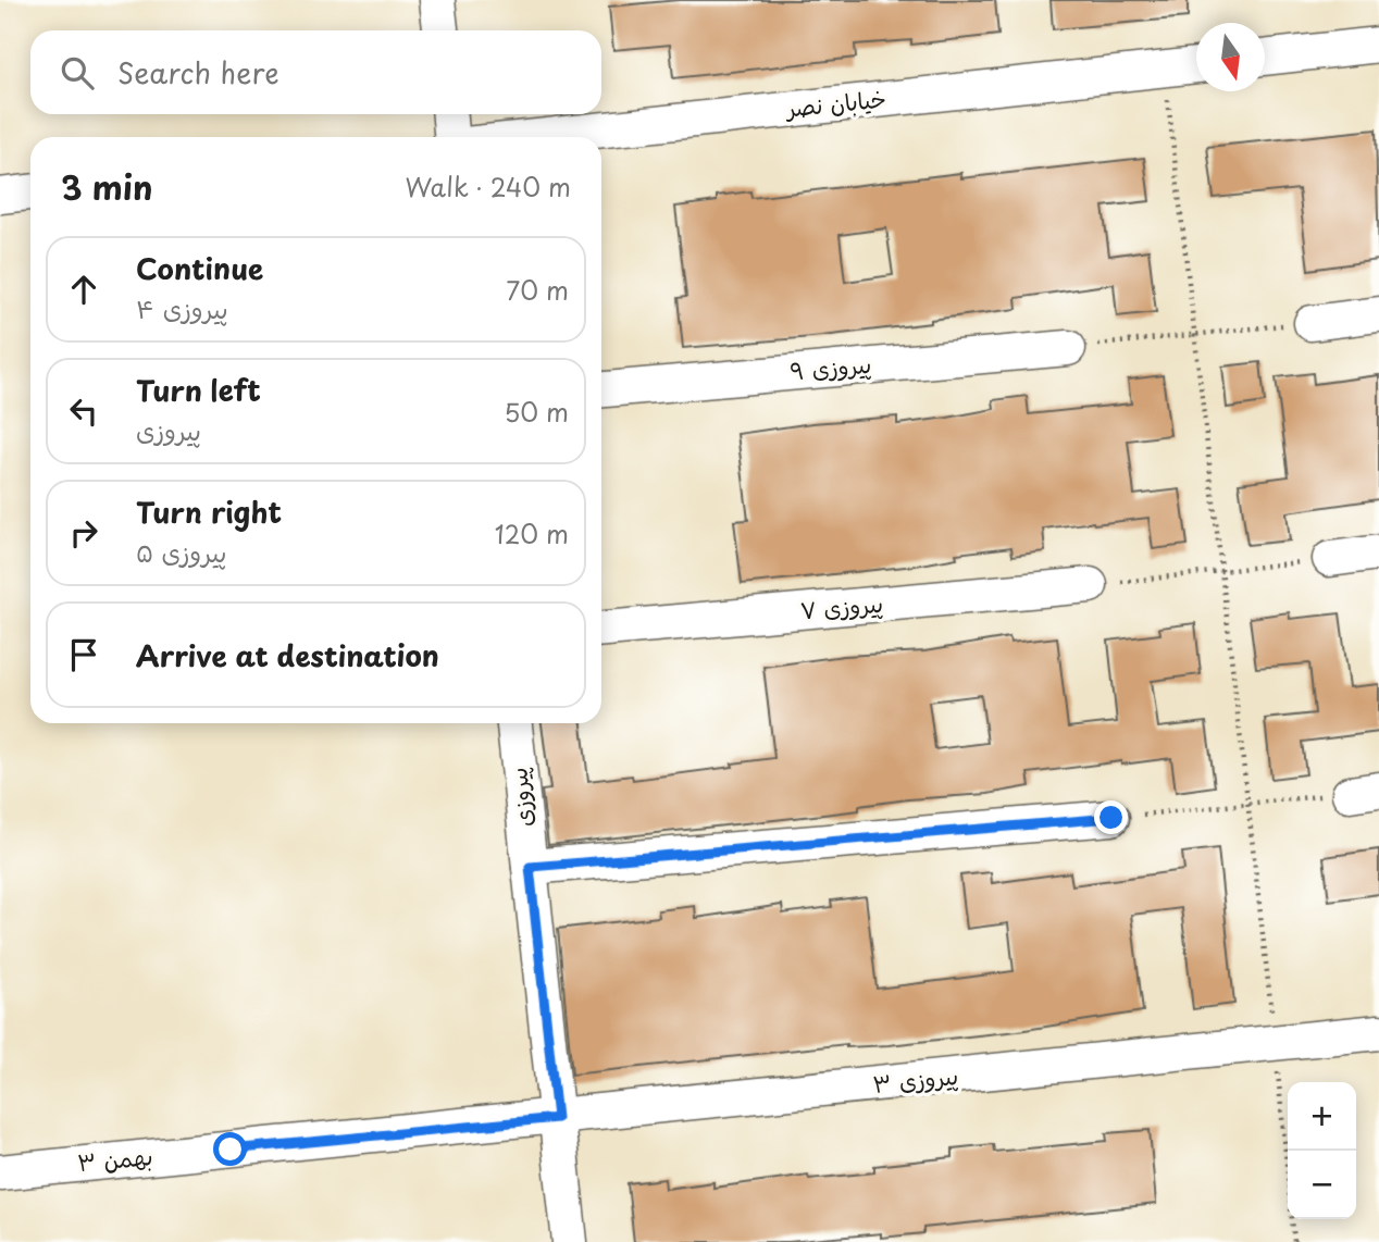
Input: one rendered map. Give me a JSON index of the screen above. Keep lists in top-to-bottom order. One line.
{"streets":{"street":["خیابان نصر","پیروزی ۹","پیروزی ۷","پیروزی","پیروزی ۳","بهمن ۳"]},"crossings":[["پیروزی","پیروزی ۳"],["پیروزی ۳","بهمن ۳"]],"north":"bottom","page":{"search":"Search here","heading":["3 min","Walk · 240 m"],"list":[["Continue","پیروزی ۴","70 m"],["Turn left","پیروزی","50 m"],["Turn right","پیروزی ۵","120 m"],"Arrive at destination"],"map_buttons":["+","−"]}}
